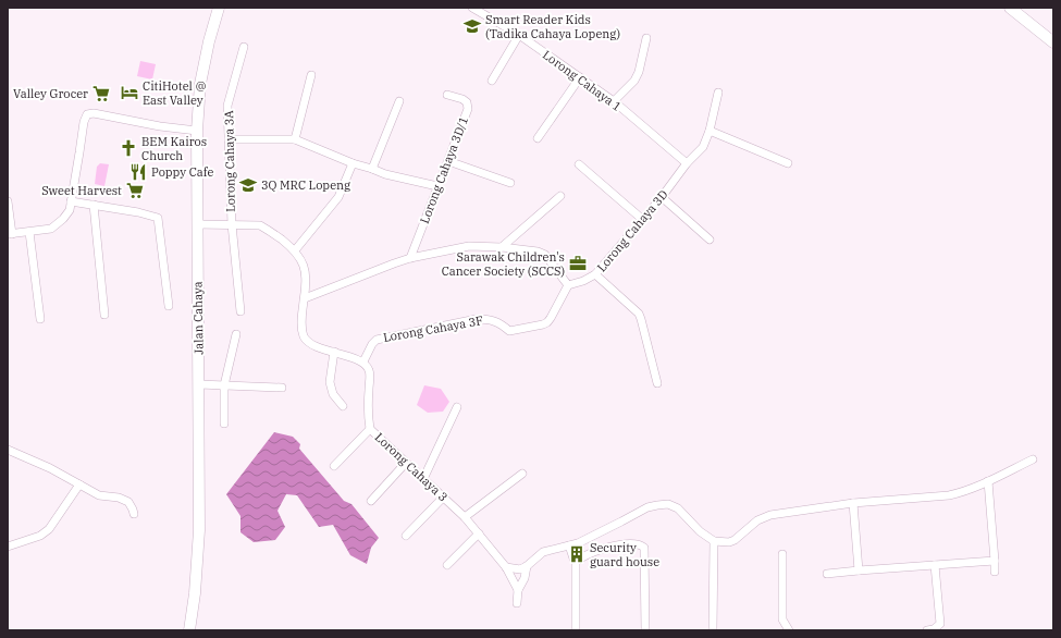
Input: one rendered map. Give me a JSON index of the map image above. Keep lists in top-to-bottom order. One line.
{"streets":{"street":["Lorong Cahaya 1","Lorong Cahaya 3A","Lorong Cahaya 3D/1","Lorong Cahaya 3D","Jalan Cahaya","Lorong Cahaya 3F","Lorong Cahaya 3"]},"crossings":[["Lorong Cahaya 1","Lorong Cahaya 3D"],["Lorong Cahaya 3D","Lorong Cahaya 3F"],["Lorong Cahaya 3F","Lorong Cahaya 3"]],"places":{"school or university":["Smart Reader Kids (Tadika Cahaya Lopeng)","3Q MRC Lopeng"],"hotel":["CitiHotel @ East Valley"],"supermarket":["Valley Grocer","Sweet Harvest"],"church":["BEM Kairos Church"],"restaurant":["Poppy Cafe"],"office":["Sarawak Children's Cancer Society (SCCS)"],"building":["Security guard house"]}}
